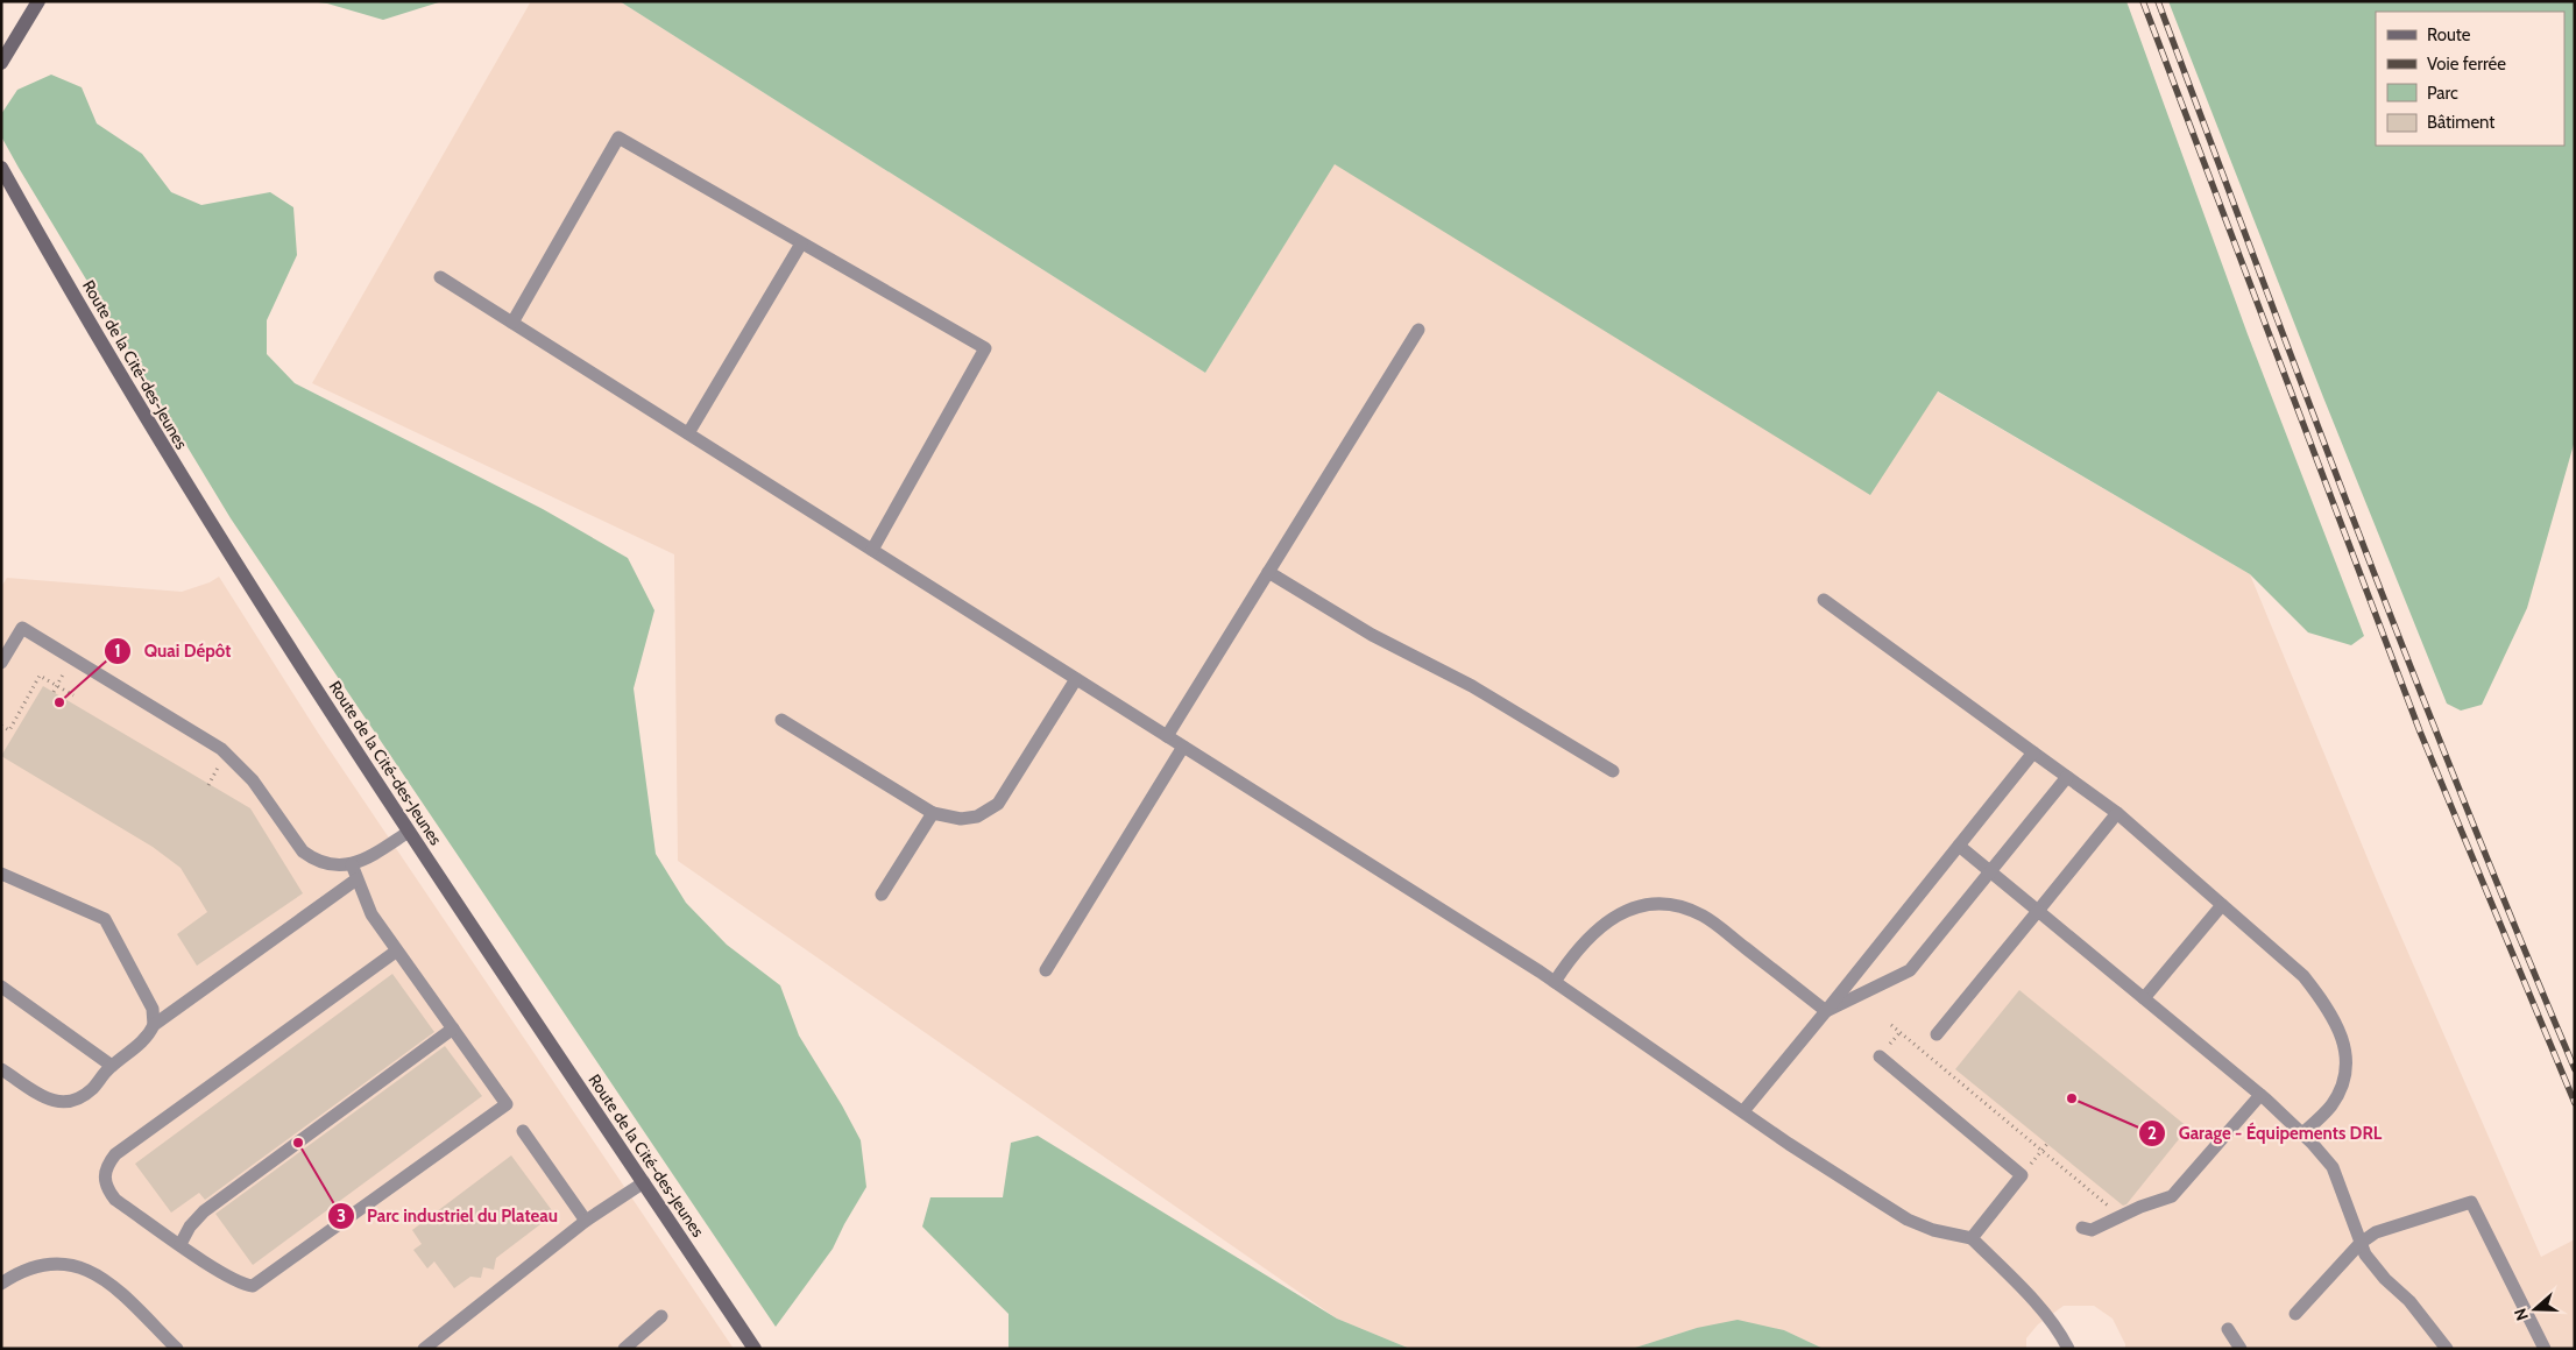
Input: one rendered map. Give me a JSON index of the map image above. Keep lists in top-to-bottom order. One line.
{"streets":{"main road":["Route de la Cité-des-Jeunes"]},"places":["Quai Dépôt","Garage - Équipements DRL","Parc industriel du Plateau"],"legend":["Route","Voie ferrée","Parc","Bâtiment"],"north":"left"}
